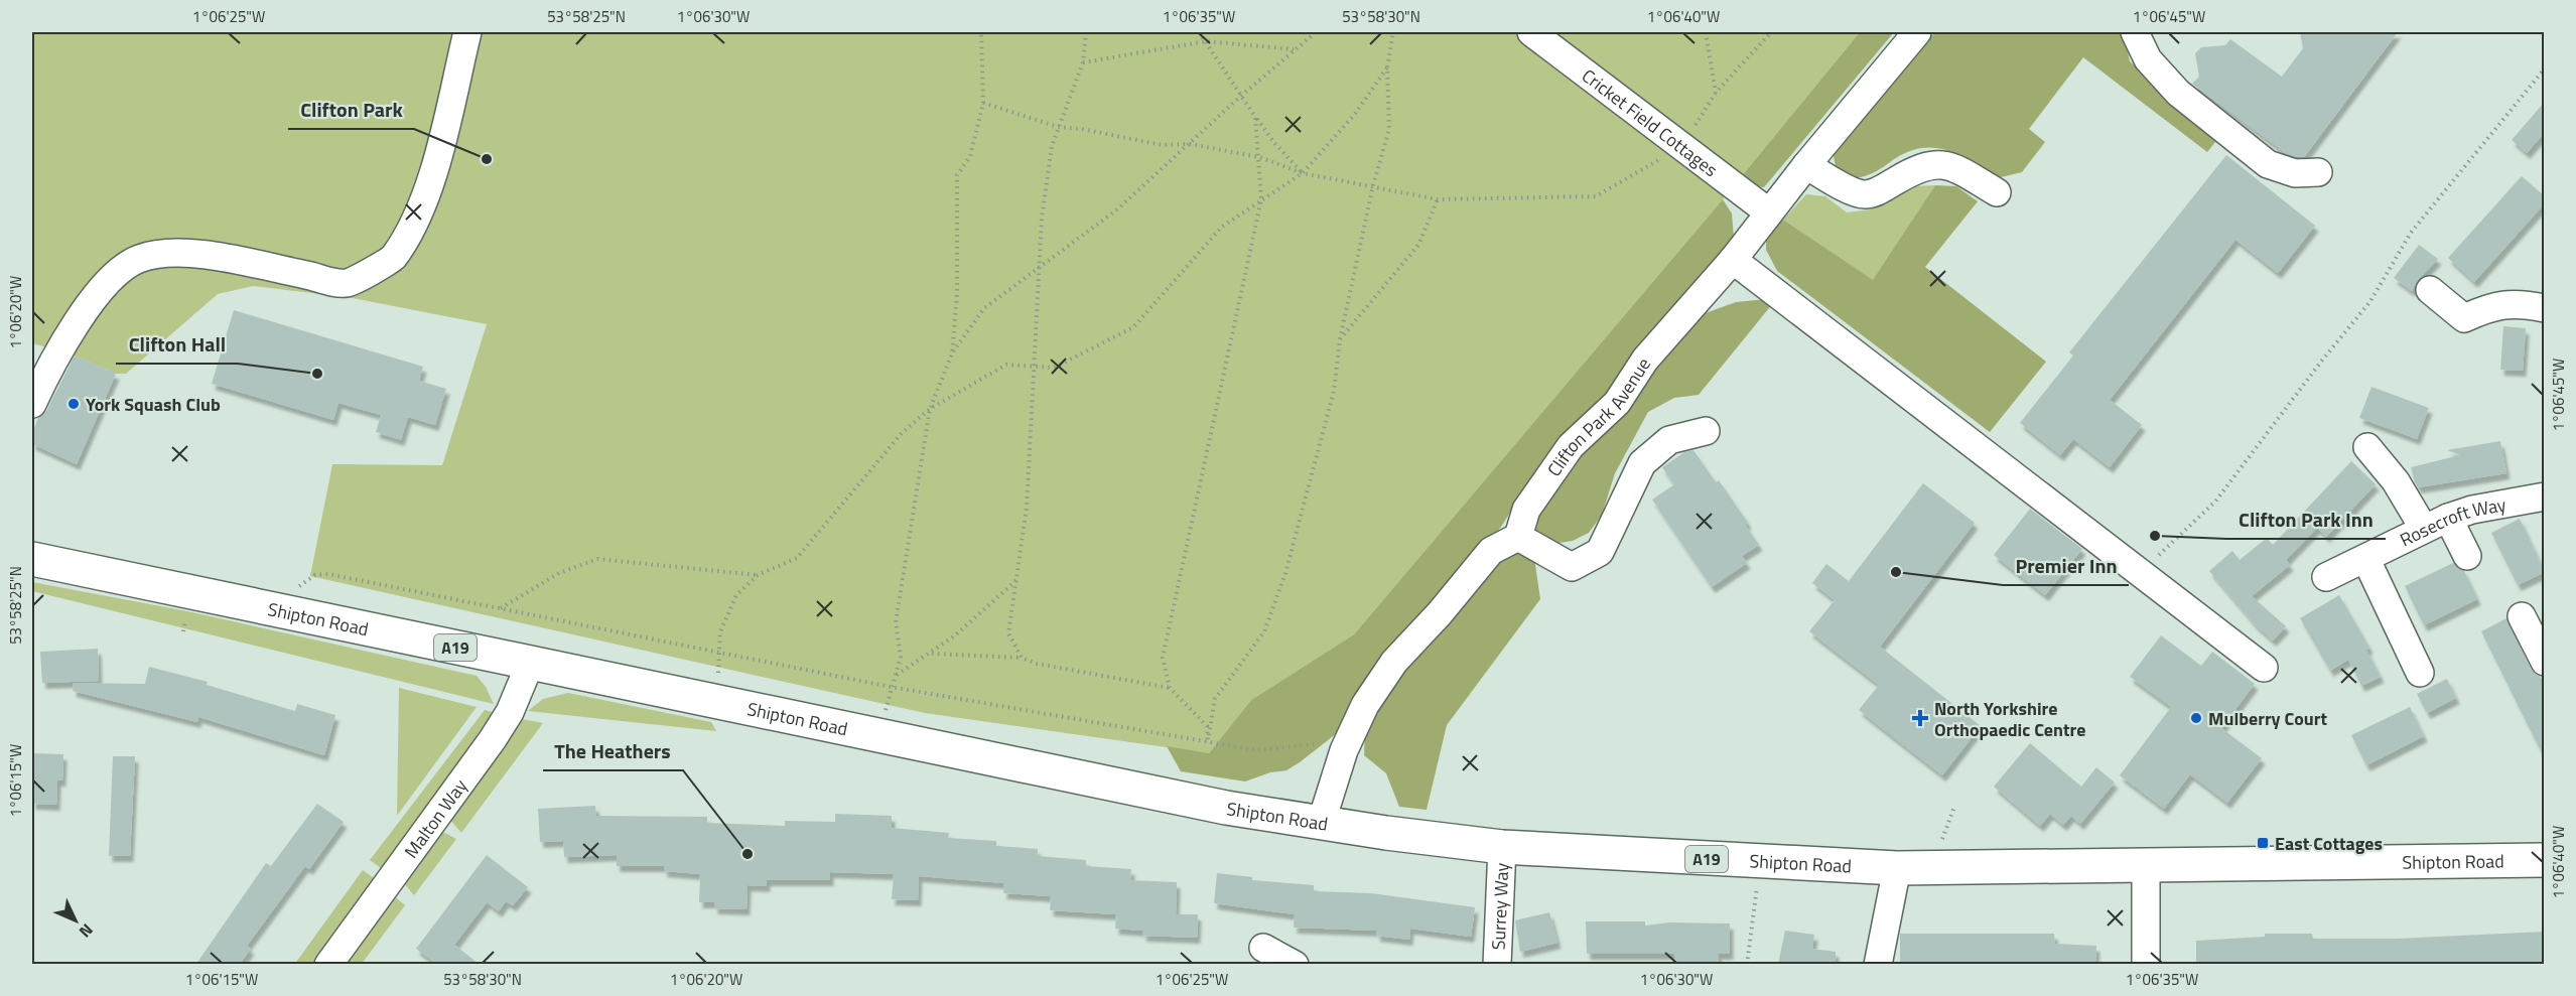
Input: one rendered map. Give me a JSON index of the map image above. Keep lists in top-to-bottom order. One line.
{"streets":{"main road":["Shipton Road","A19"],"street":["Cricket Field Cottages","Clifton Park Avenue","Rosecroft Way","Malton Way","Surrey Way"]},"crossings":[["Cricket Field Cottages","Clifton Park Avenue"],["Shipton Road","Malton Way"],["Shipton Road","Surrey Way"]],"places":{"other":["Clifton Park","Clifton Hall","York Squash Club","Clifton Park Inn","Premier Inn","Mulberry Court","The Heathers"],"health":["North Yorkshire Orthopaedic Centre"],"transit":["East Cottages"]},"north":"bottom right","coordinates":["1°06'25\"W","53°58'25\"N","1°06'30\"W","1°06'35\"W","53°58'30\"N","1°06'40\"W","1°06'45\"W","1°06'20\"W","1°06'15\"W"]}
